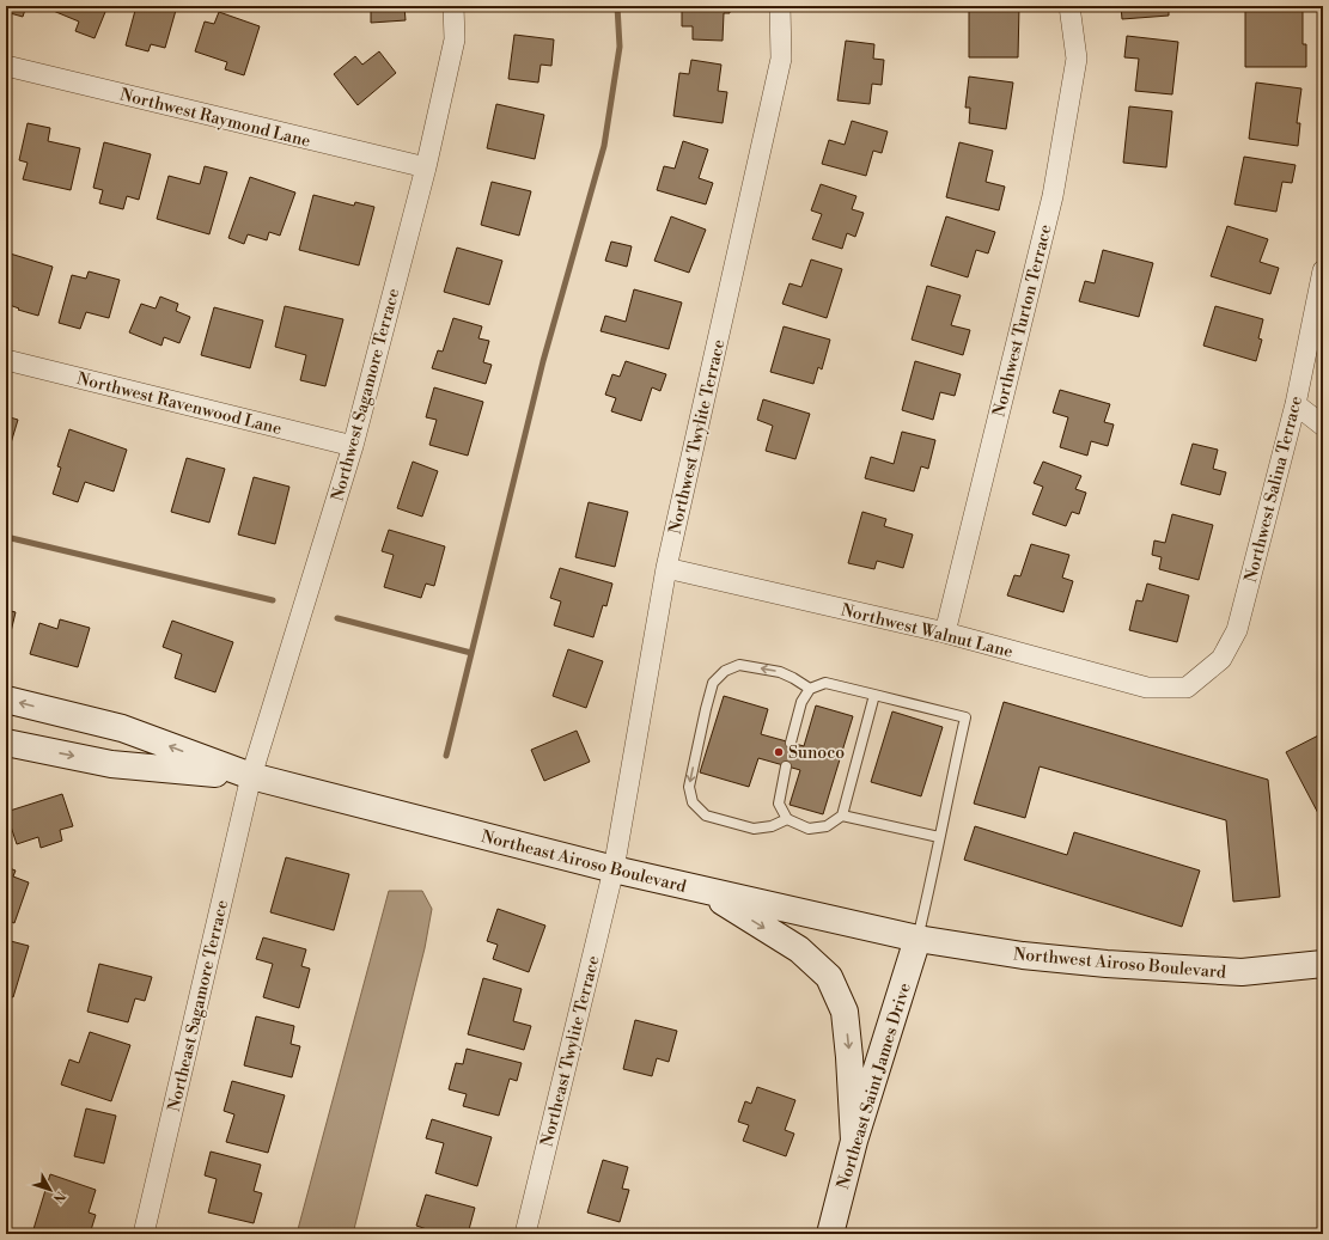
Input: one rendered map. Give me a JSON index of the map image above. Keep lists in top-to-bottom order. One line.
{"streets":{"main road":["Northeast Airoso Boulevard","Northwest Airoso Boulevard","Northeast Saint James Drive"],"street":["Northwest Raymond Lane","Northwest Turton Terrace","Northwest Sagamore Terrace","Northwest Ravenwood Lane","Northwest Twylite Terrace","Northwest Salina Terrace","Northwest Walnut Lane","Northeast Sagamore Terrace","Northeast Twylite Terrace"]},"crossings":[["Northwest Raymond Lane","Northwest Sagamore Terrace"],["Northwest Turton Terrace","Northwest Walnut Lane"],["Northwest Sagamore Terrace","Northwest Ravenwood Lane"],["Northwest Sagamore Terrace","Northeast Airoso Boulevard"],["Northwest Sagamore Terrace","Northeast Sagamore Terrace"],["Northwest Twylite Terrace","Northwest Walnut Lane"],["Northwest Twylite Terrace","Northeast Airoso Boulevard"],["Northwest Twylite Terrace","Northeast Twylite Terrace"],["Northwest Salina Terrace","Northwest Walnut Lane"],["Northeast Airoso Boulevard","Northwest Airoso Boulevard"],["Northeast Airoso Boulevard","Northeast Sagamore Terrace"],["Northeast Airoso Boulevard","Northeast Twylite Terrace"],["Northeast Airoso Boulevard","Northeast Saint James Drive"],["Northwest Airoso Boulevard","Northeast Saint James Drive"]],"places":["Sunoco"],"north":"bottom right"}
